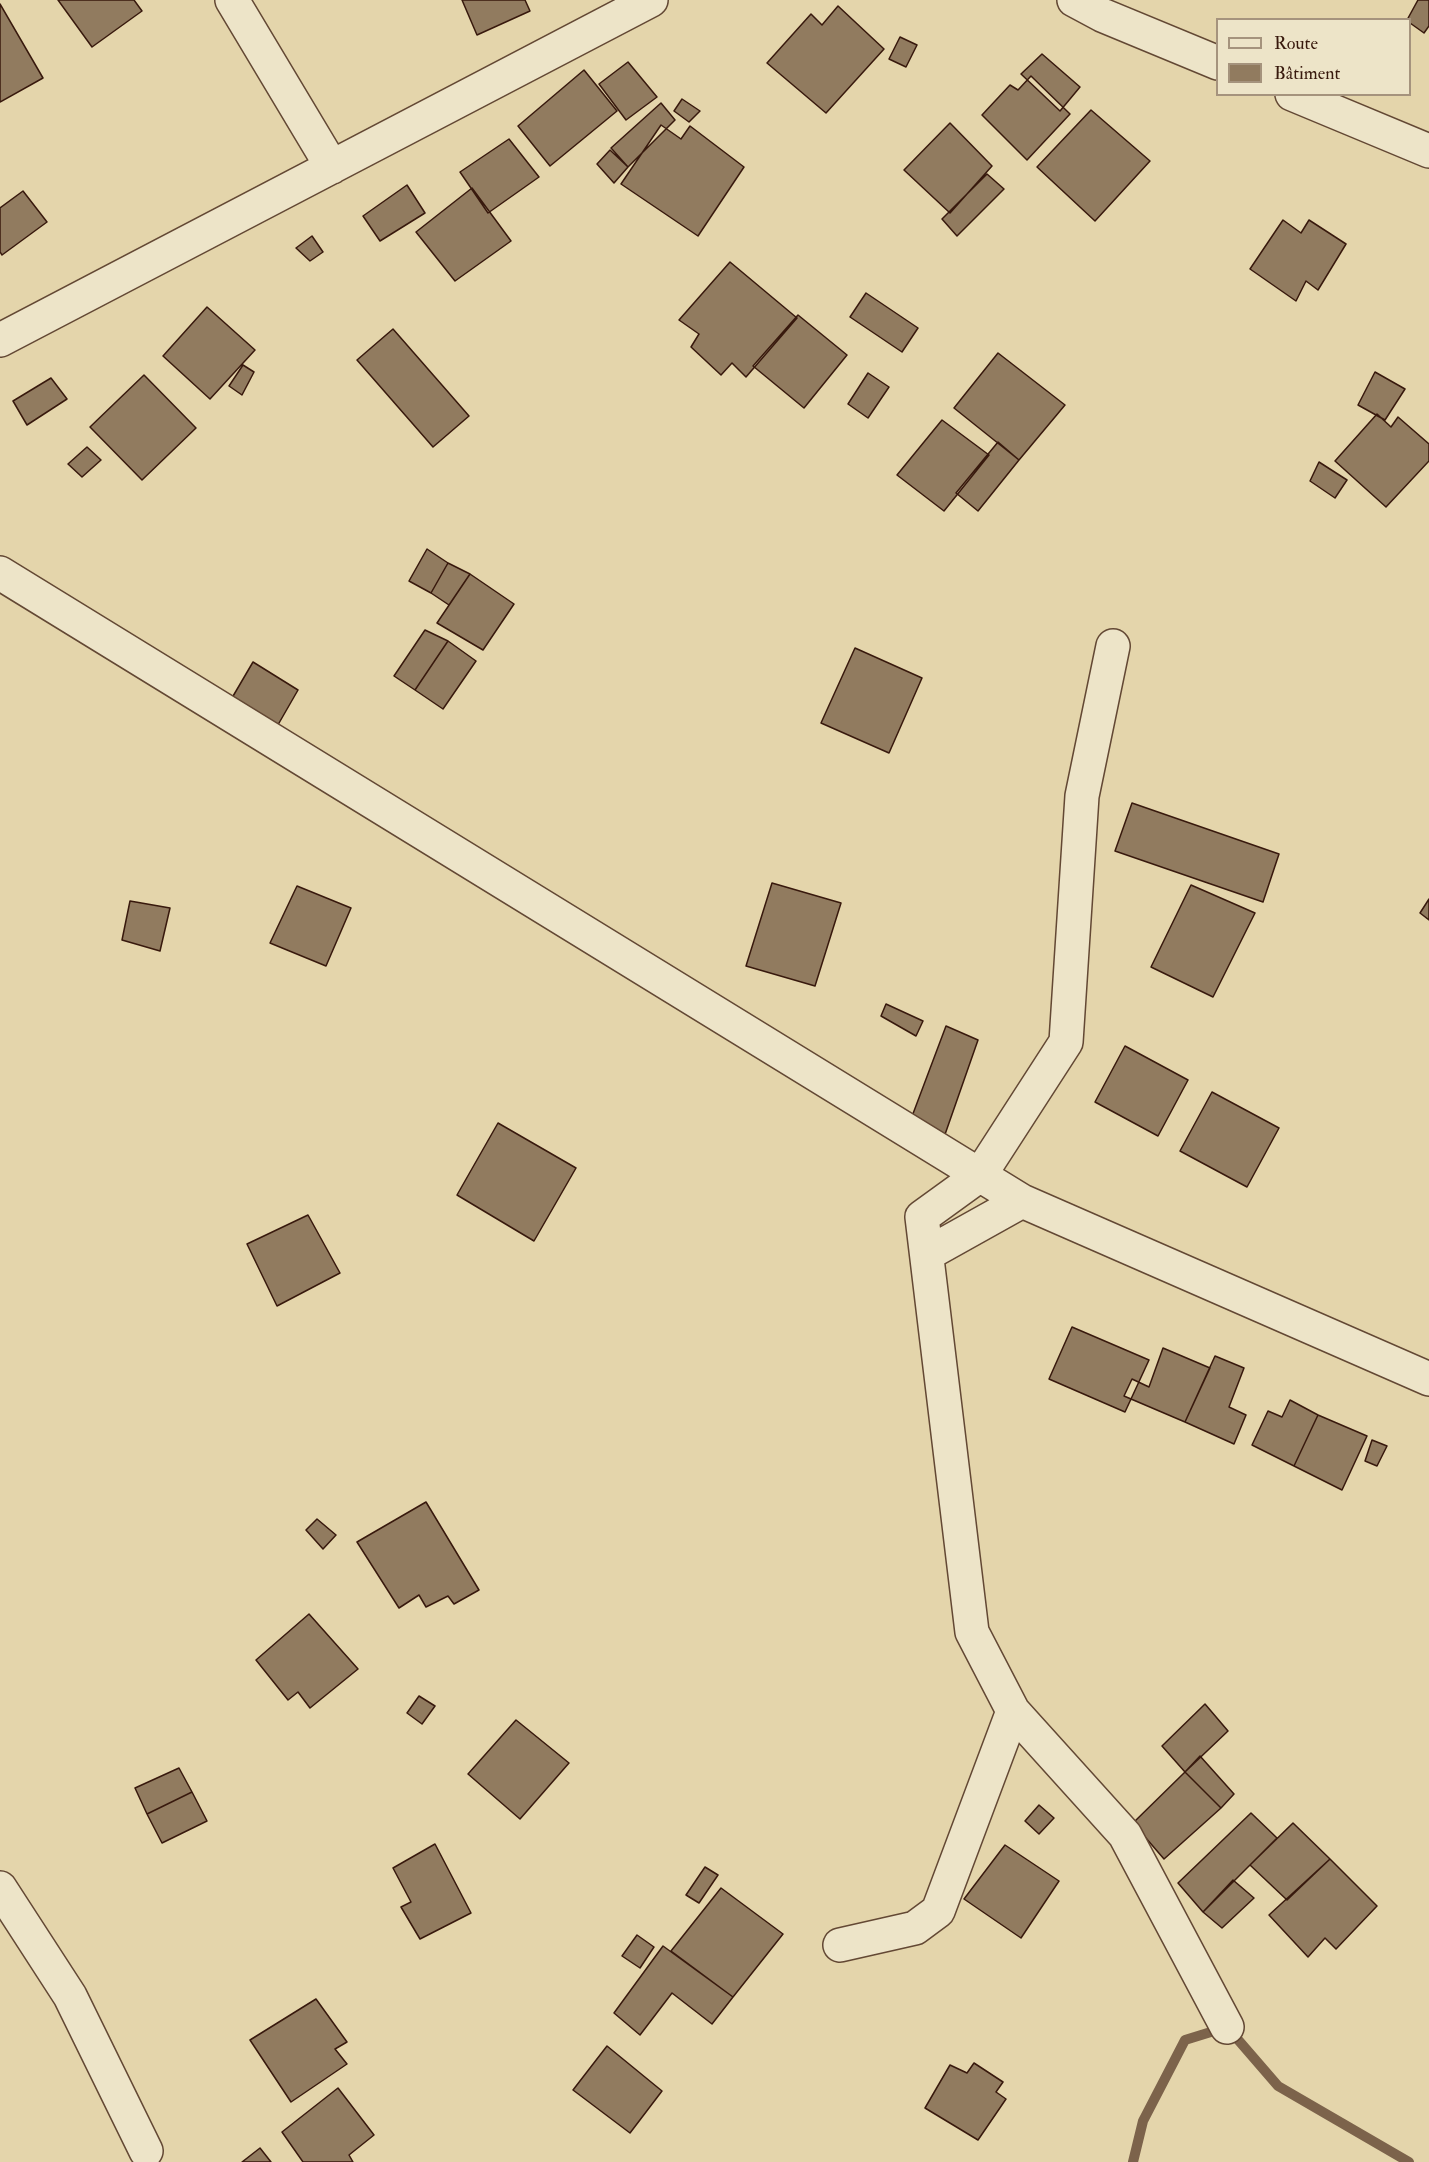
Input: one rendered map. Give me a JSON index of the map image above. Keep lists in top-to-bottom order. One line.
{"legend":["Route","Bâtiment"]}
